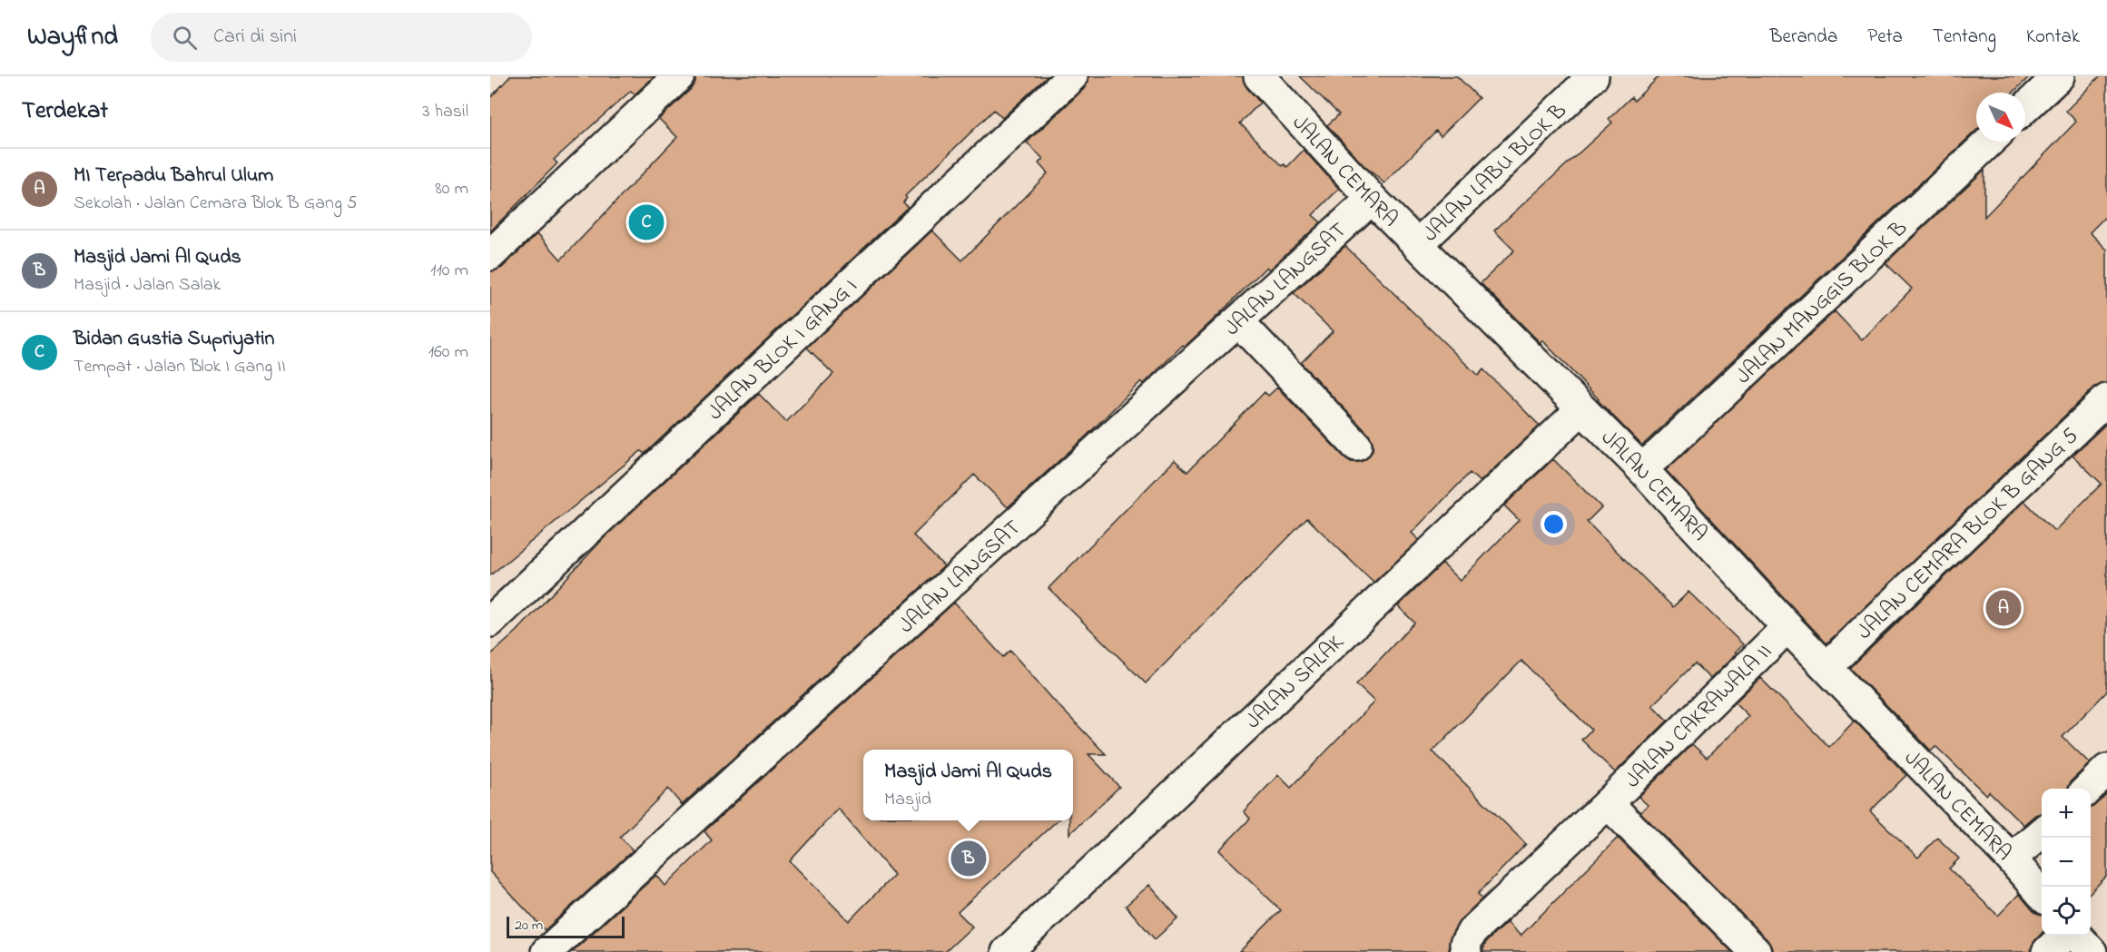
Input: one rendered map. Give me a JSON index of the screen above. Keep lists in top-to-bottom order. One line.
{"streets":{"street":["JALAN CEMARA","JALAN LABU BLOK B","JALAN LANGSAT","JALAN MANGGIS BLOK B","JALAN BLOK I GANG I","JALAN CEMARA BLOK B GANG 5","JALAN SALAK","JALAN CAKRAWALA II"]},"crossings":[["JALAN CEMARA","JALAN LABU BLOK B"],["JALAN CEMARA","JALAN LANGSAT"],["JALAN CEMARA","JALAN MANGGIS BLOK B"],["JALAN CEMARA","JALAN CEMARA BLOK B GANG 5"],["JALAN CEMARA","JALAN SALAK"],["JALAN CEMARA","JALAN CAKRAWALA II"]],"scale_bar":"20 m","north":"bottom right","page":{"header":"Wayfind","search":"Cari di sini","nav":["Beranda","Peta","Tentang","Kontak"],"heading":["Terdekat","3 hasil"],"list":[{"mark":"A","name":"MI Terpadu Bahrul Ulum","note":"Sekolah · Jalan Cemara Blok B Gang 5","value":"80 m"},{"mark":"B","name":"Masjid Jami Al Quds","note":"Masjid · Jalan Salak","value":"110 m"},{"mark":"C","name":"Bidan Gustia Supriyatin","note":"Tempat · Jalan Blok I Gang II","value":"160 m"}],"pins":["C","A","B"],"popup":["Masjid Jami Al Quds","Masjid"],"map_buttons":["+","−"],"scale":"20 m"}}
